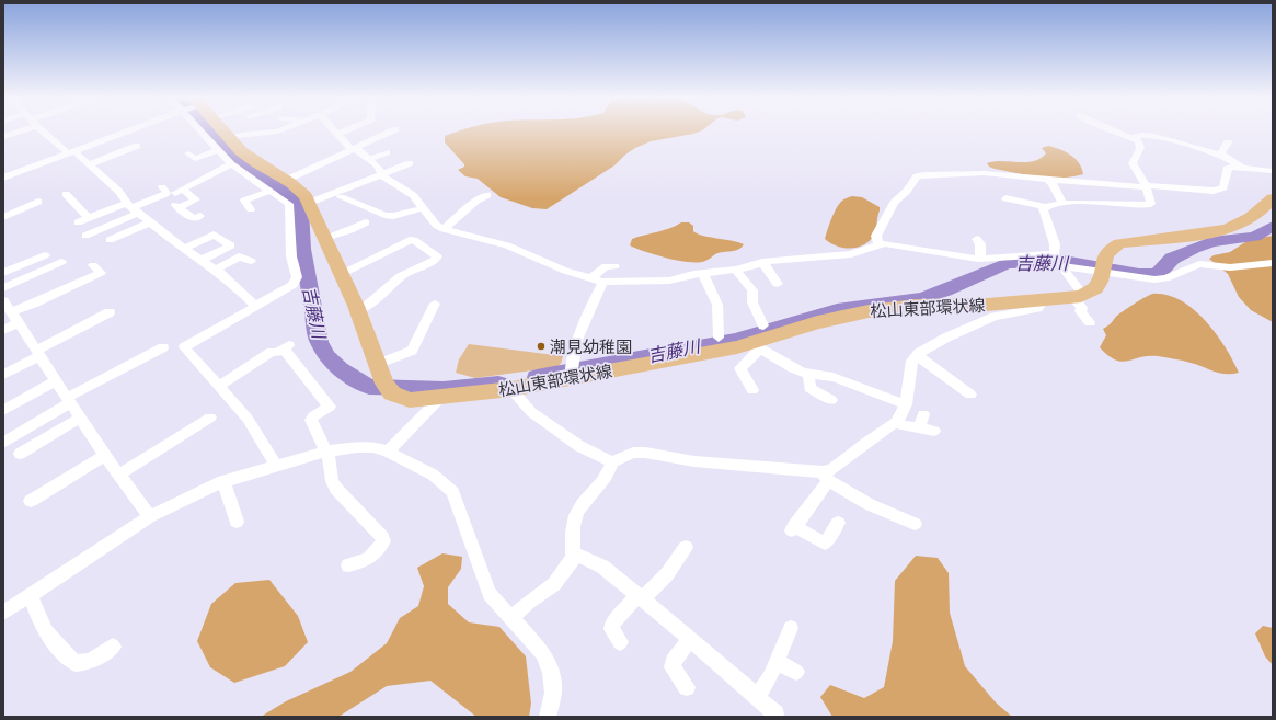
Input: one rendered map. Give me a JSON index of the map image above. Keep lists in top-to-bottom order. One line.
{"streets":{"main road":["松山東部環状線"]},"water":["吉藤川"],"places":["潮見幼稚園"]}
